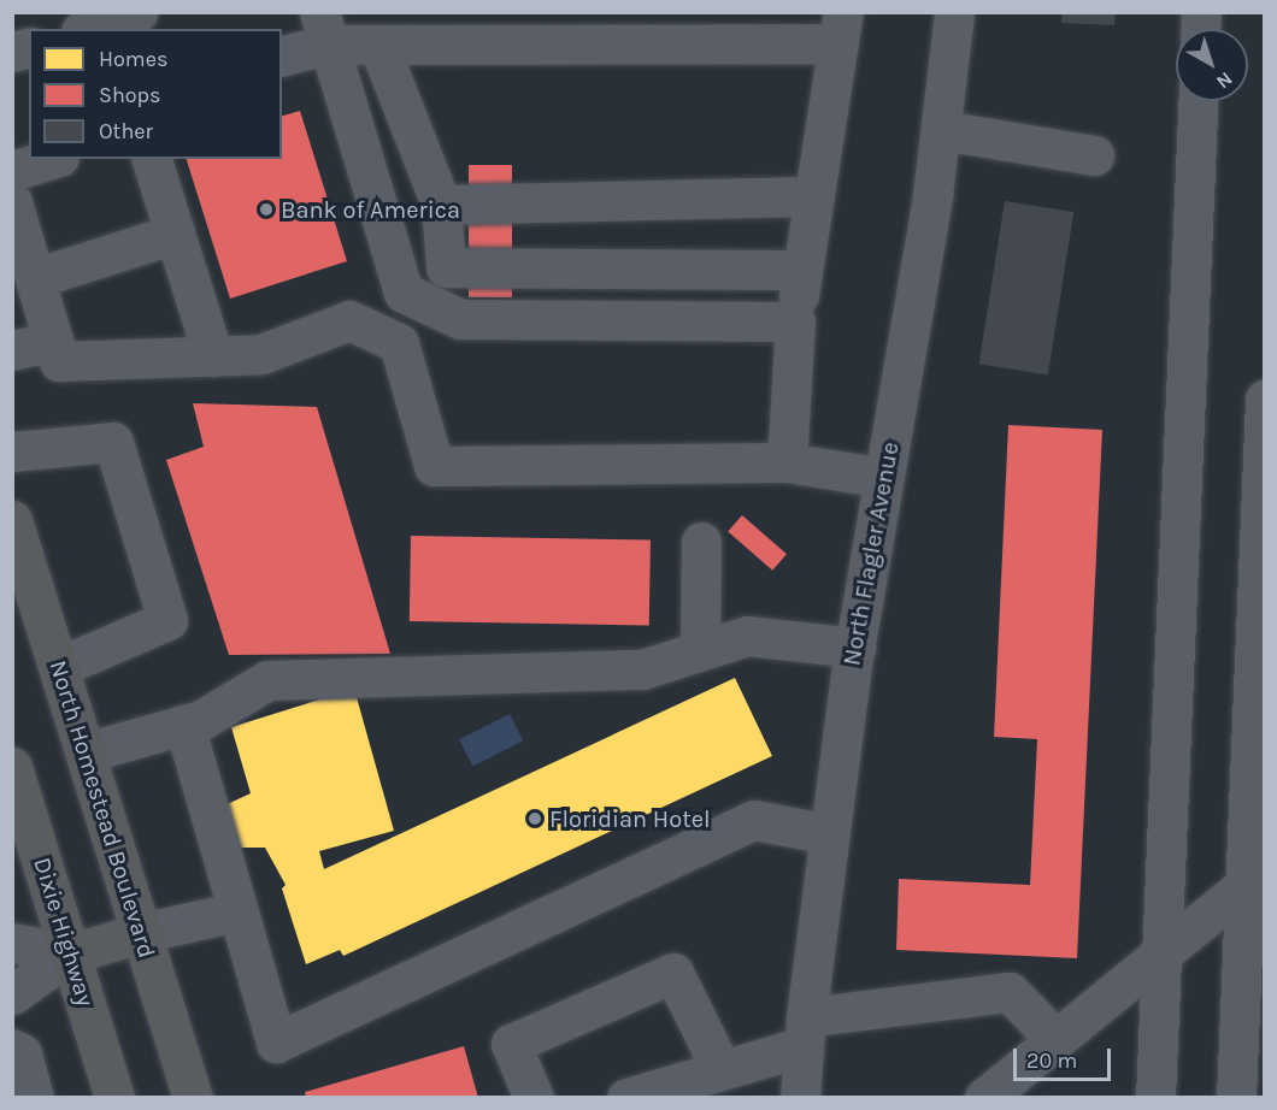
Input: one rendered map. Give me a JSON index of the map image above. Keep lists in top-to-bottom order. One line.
{"streets":{"highway":["North Homestead Boulevard","Dixie Highway"],"street":["North Flagler Avenue"]},"places":["Bank of America","Floridian Hotel"],"legend":["Homes","Shops","Other"],"scale_bar":"20 m","north":"bottom right"}
